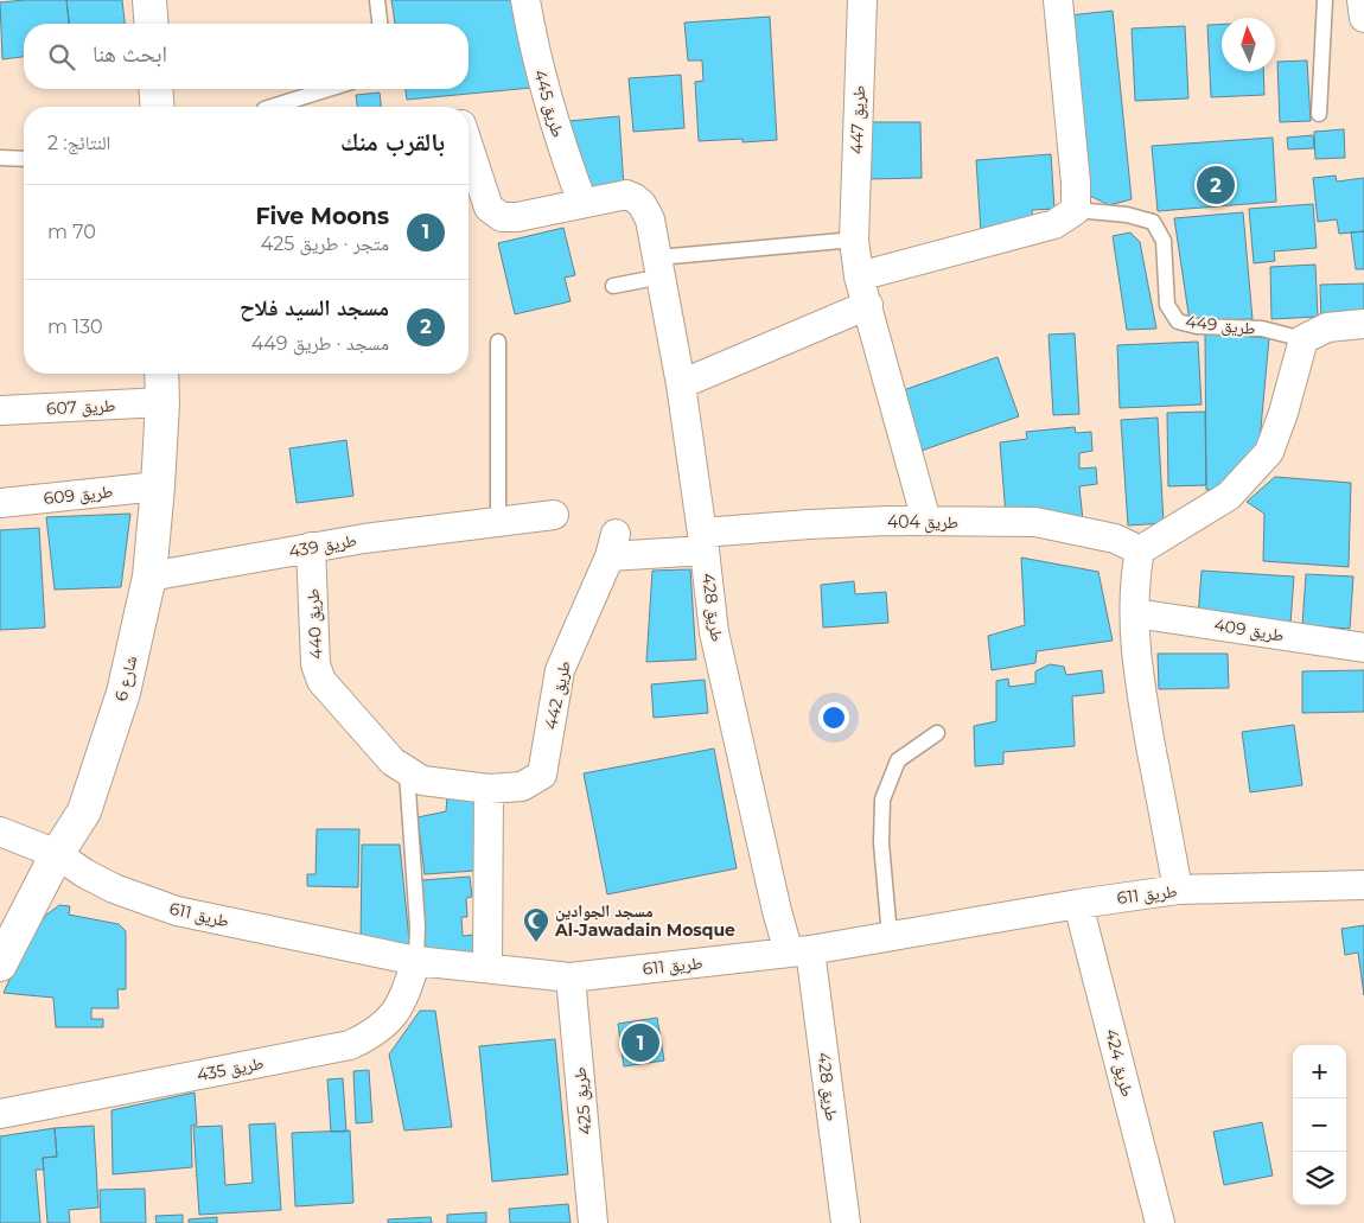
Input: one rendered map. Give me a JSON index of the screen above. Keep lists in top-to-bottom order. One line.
{"streets":{"street":["طريق 445","طريق 447","طريق 607","طريق 609","طريق 404","طريق 439","طريق 428","طريق 440","طريق 409","شارع 6","طريق 442","طريق 611","طريق 424","طريق 435","طريق 425"],"lane":["طريق 449"]},"crossings":[["طريق 447","طريق 404"],["طريق 607","شارع 6"],["طريق 609","شارع 6"],["طريق 404","طريق 428"],["طريق 404","طريق 442"],["طريق 439","طريق 440"],["طريق 439","شارع 6"],["طريق 428","طريق 611"],["طريق 440","طريق 442"],["شارع 6","طريق 611"],["طريق 611","طريق 424"],["طريق 611","طريق 435"],["طريق 611","طريق 425"]],"places":{"mosque":["مسجد الجوادين Al-Jawadain Mosque"]},"north":"top","page":{"search":"ابحث هنا","heading":["بالقرب منك","النتائج: 2"],"pins":["2","1"],"list":[{"mark":"1","name":"Five Moons","note":"متجر · طريق 425","value":"70 m"},{"mark":"2","name":"مسجد السيد فلاح","note":"مسجد · طريق 449","value":"130 m"}],"map_buttons":["+","−"]}}
